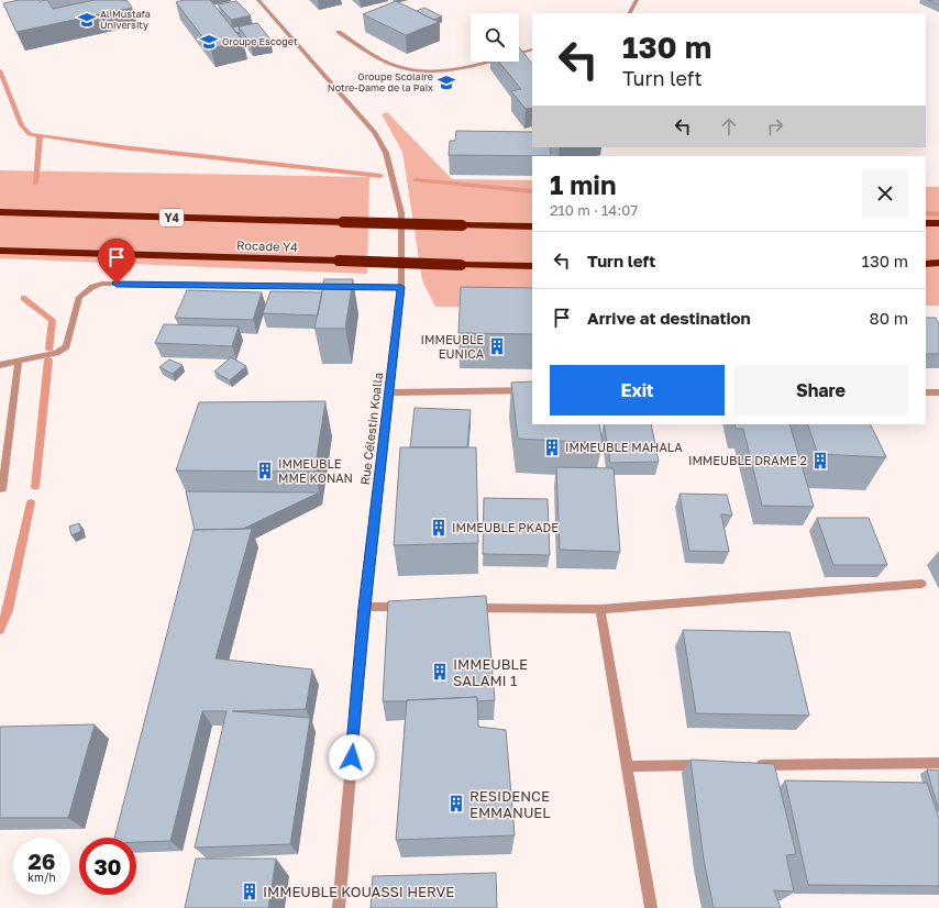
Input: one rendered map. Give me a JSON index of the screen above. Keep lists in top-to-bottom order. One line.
{"streets":{"highway":["Y4","Rocade Y4"],"street":["Rue Célestin Koalla"]},"places":{"school or university":["Al Mustafa University","Groupe Escoget","Groupe Scolaire Notre-Dame de la Paix"],"building":["IMMEUBLE EUNICA","IMMEUBLE MAHALA","IMMEUBLE DRAME 2","IMMEUBLE MME KONAN","IMMEUBLE PKADE","IMMEUBLE SALAMI 1","RESIDENCE EMMANUEL","IMMEUBLE KOUASSI HERVE"]},"page":{"turn":["130 m","Turn left"],"heading":["1 min","210 m · 14:07"],"list":[{"name":"Turn left","value":"130 m"},{"name":"Arrive at destination","value":"80 m"}],"buttons":["Exit","Share"],"speed":"26 km/h","limit":"30"}}
